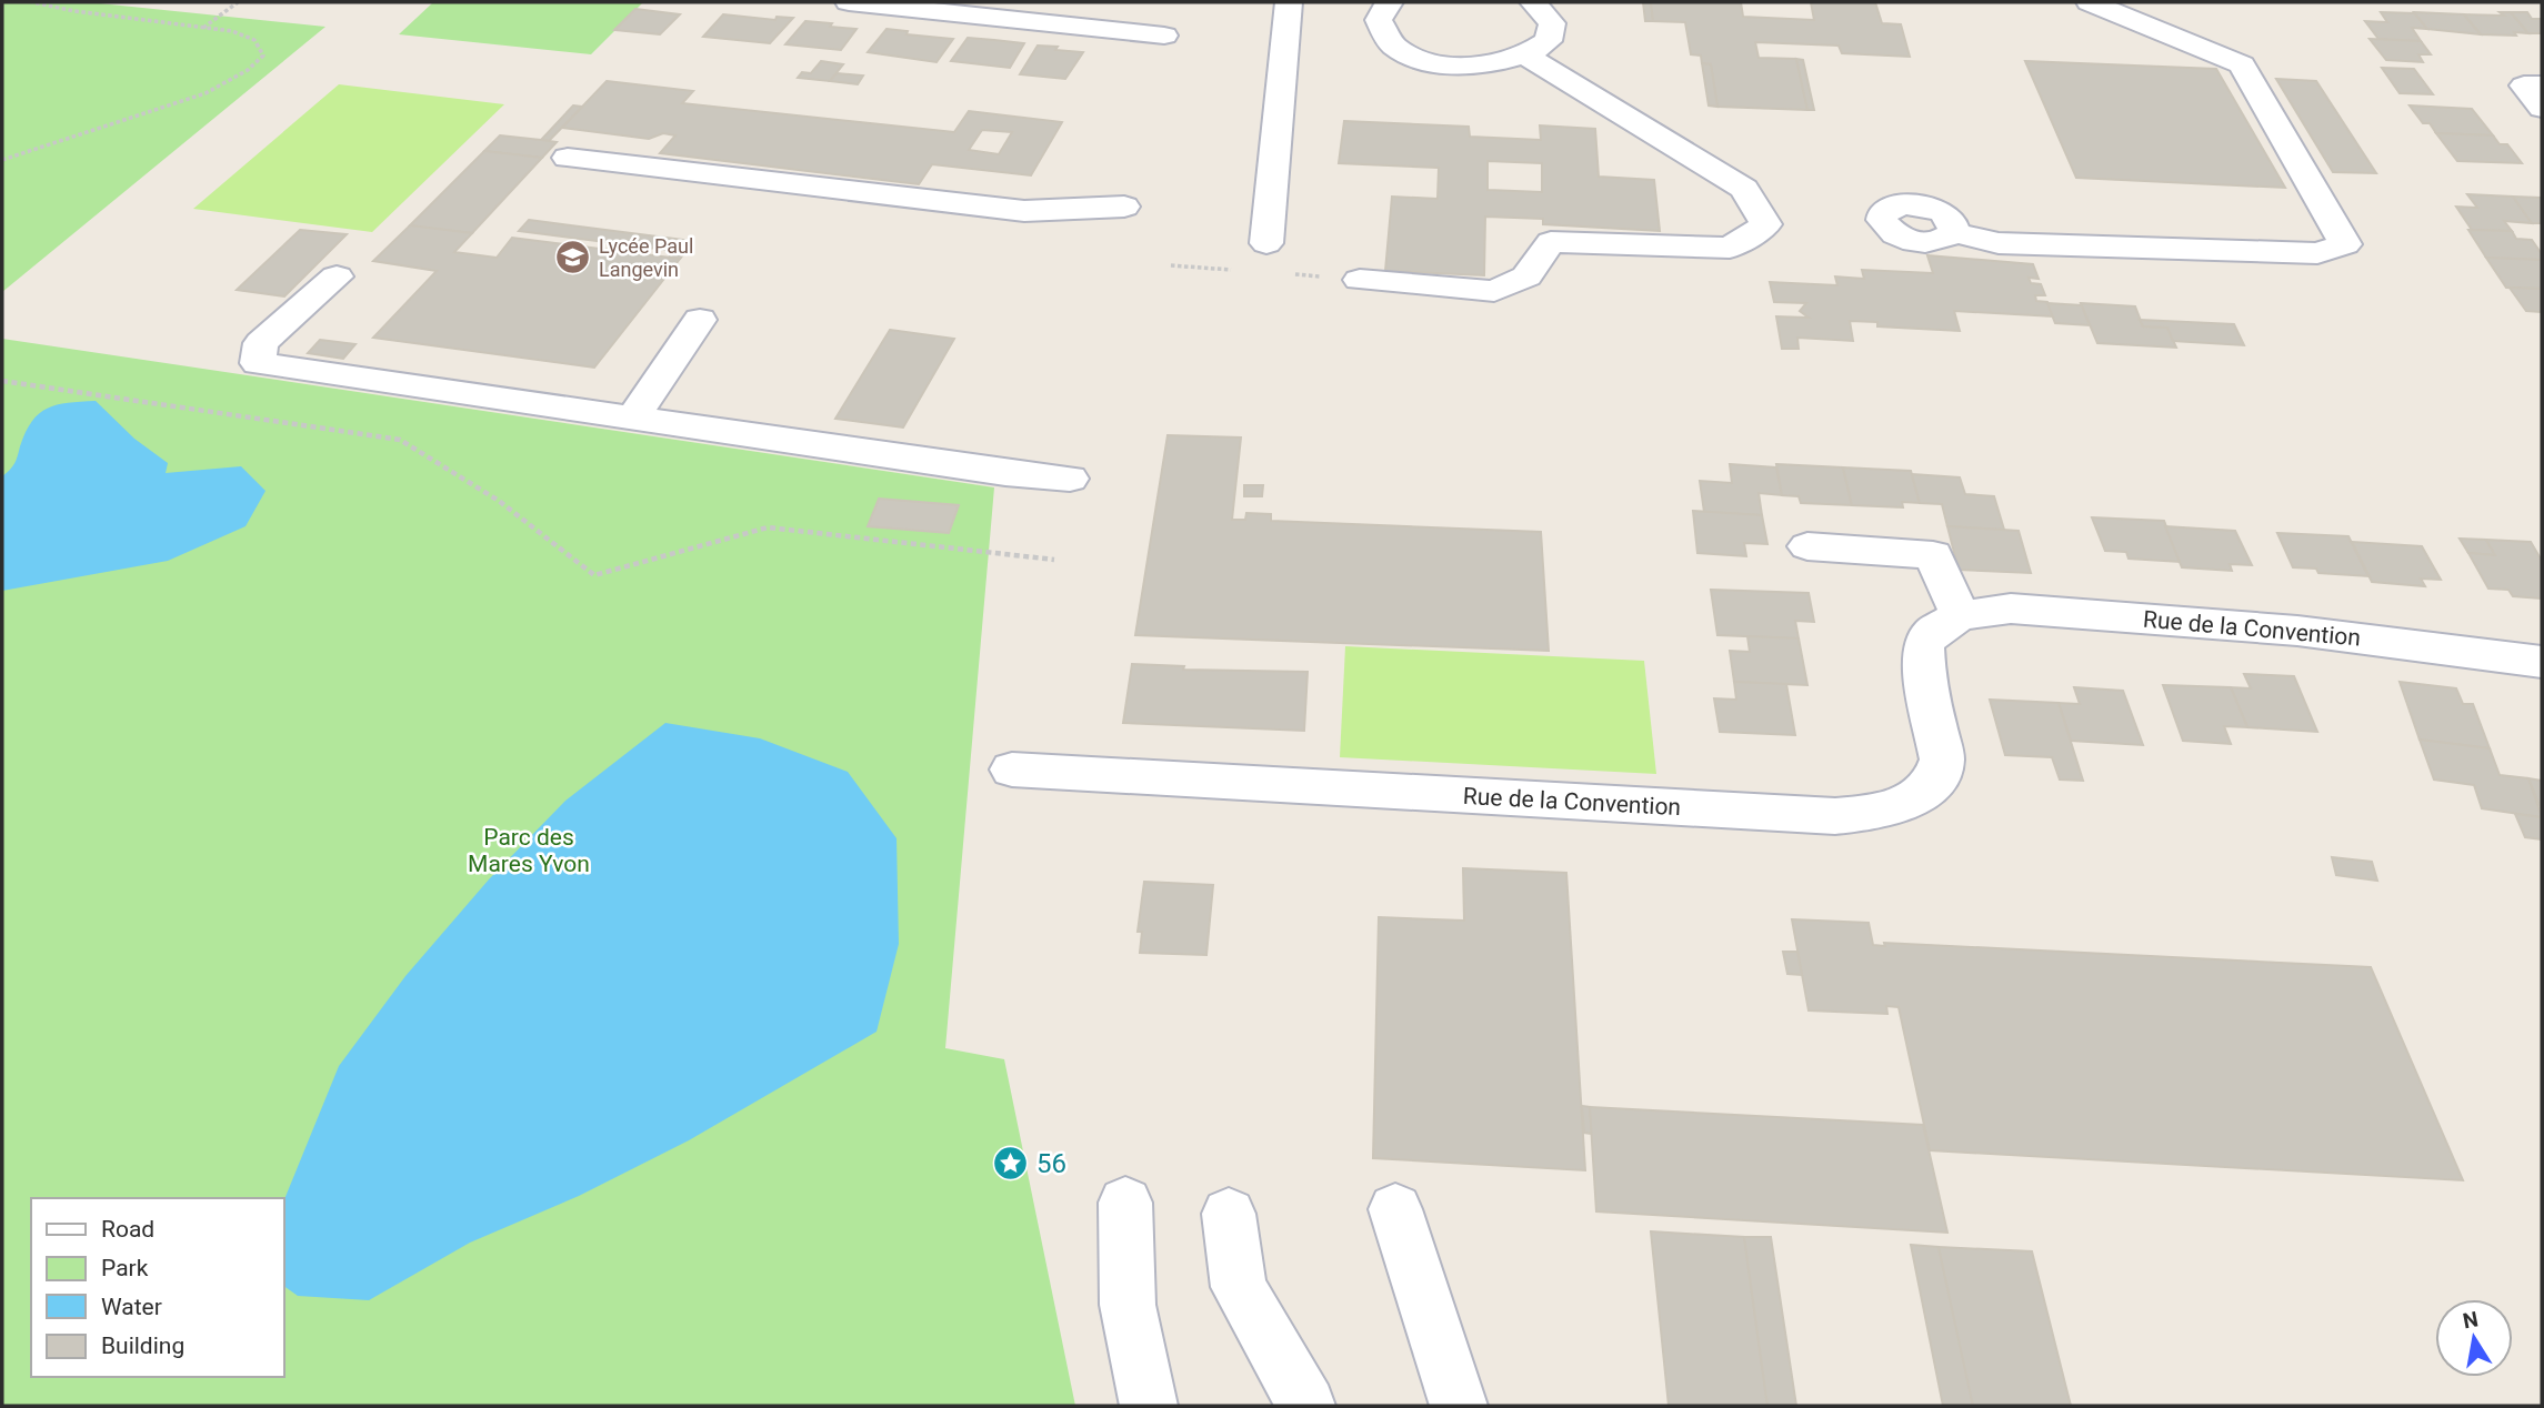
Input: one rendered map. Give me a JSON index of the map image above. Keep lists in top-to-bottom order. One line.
{"streets":{"street":["Rue de la Convention"]},"parks":["Parc des Mares Yvon"],"places":{"school or university":["Lycée Paul Langevin"],"place":["56"]},"legend":["Road","Park","Water","Building"],"north":"top"}
